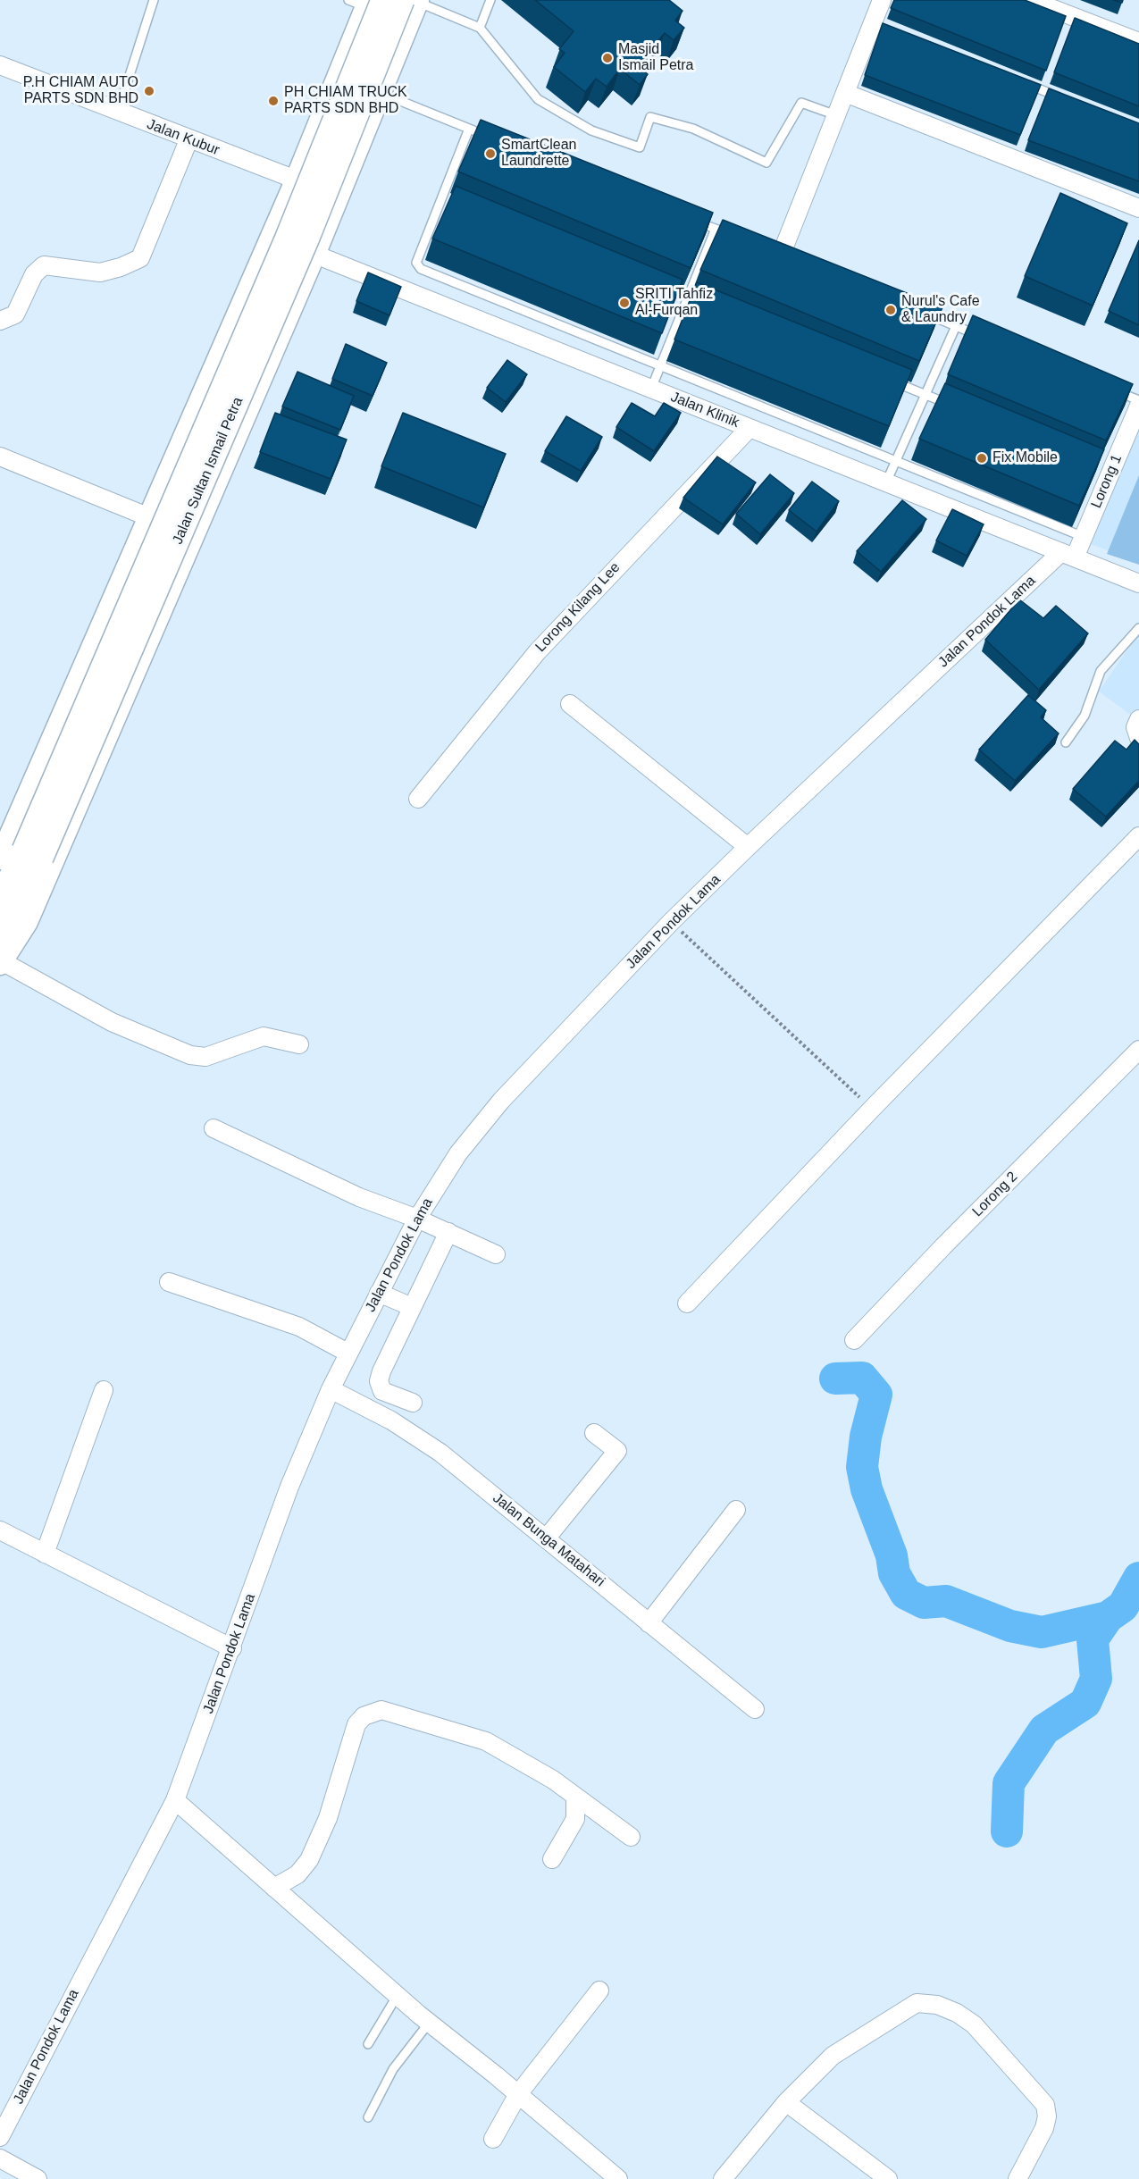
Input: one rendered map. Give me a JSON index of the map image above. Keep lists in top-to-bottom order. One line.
{"streets":{"main road":["Jalan Sultan Ismail Petra"],"street":["Jalan Kubur","Jalan Klinik","Lorong 1","Lorong Kilang Lee","Jalan Pondok Lama","Lorong 2","Jalan Bunga Matahari"]},"crossings":[["Jalan Klinik","Lorong 1"],["Jalan Klinik","Lorong Kilang Lee"],["Jalan Klinik","Jalan Pondok Lama"],["Lorong 1","Jalan Pondok Lama"],["Jalan Pondok Lama","Jalan Bunga Matahari"]],"places":["Masjid Ismail Petra","P.H CHIAM AUTO PARTS SDN BHD","PH CHIAM TRUCK PARTS SDN BHD","SmartClean Laundrette","SRITI Tahfiz Al-Furqan","Nurul's Cafe & Laundry","Fix Mobile"]}
